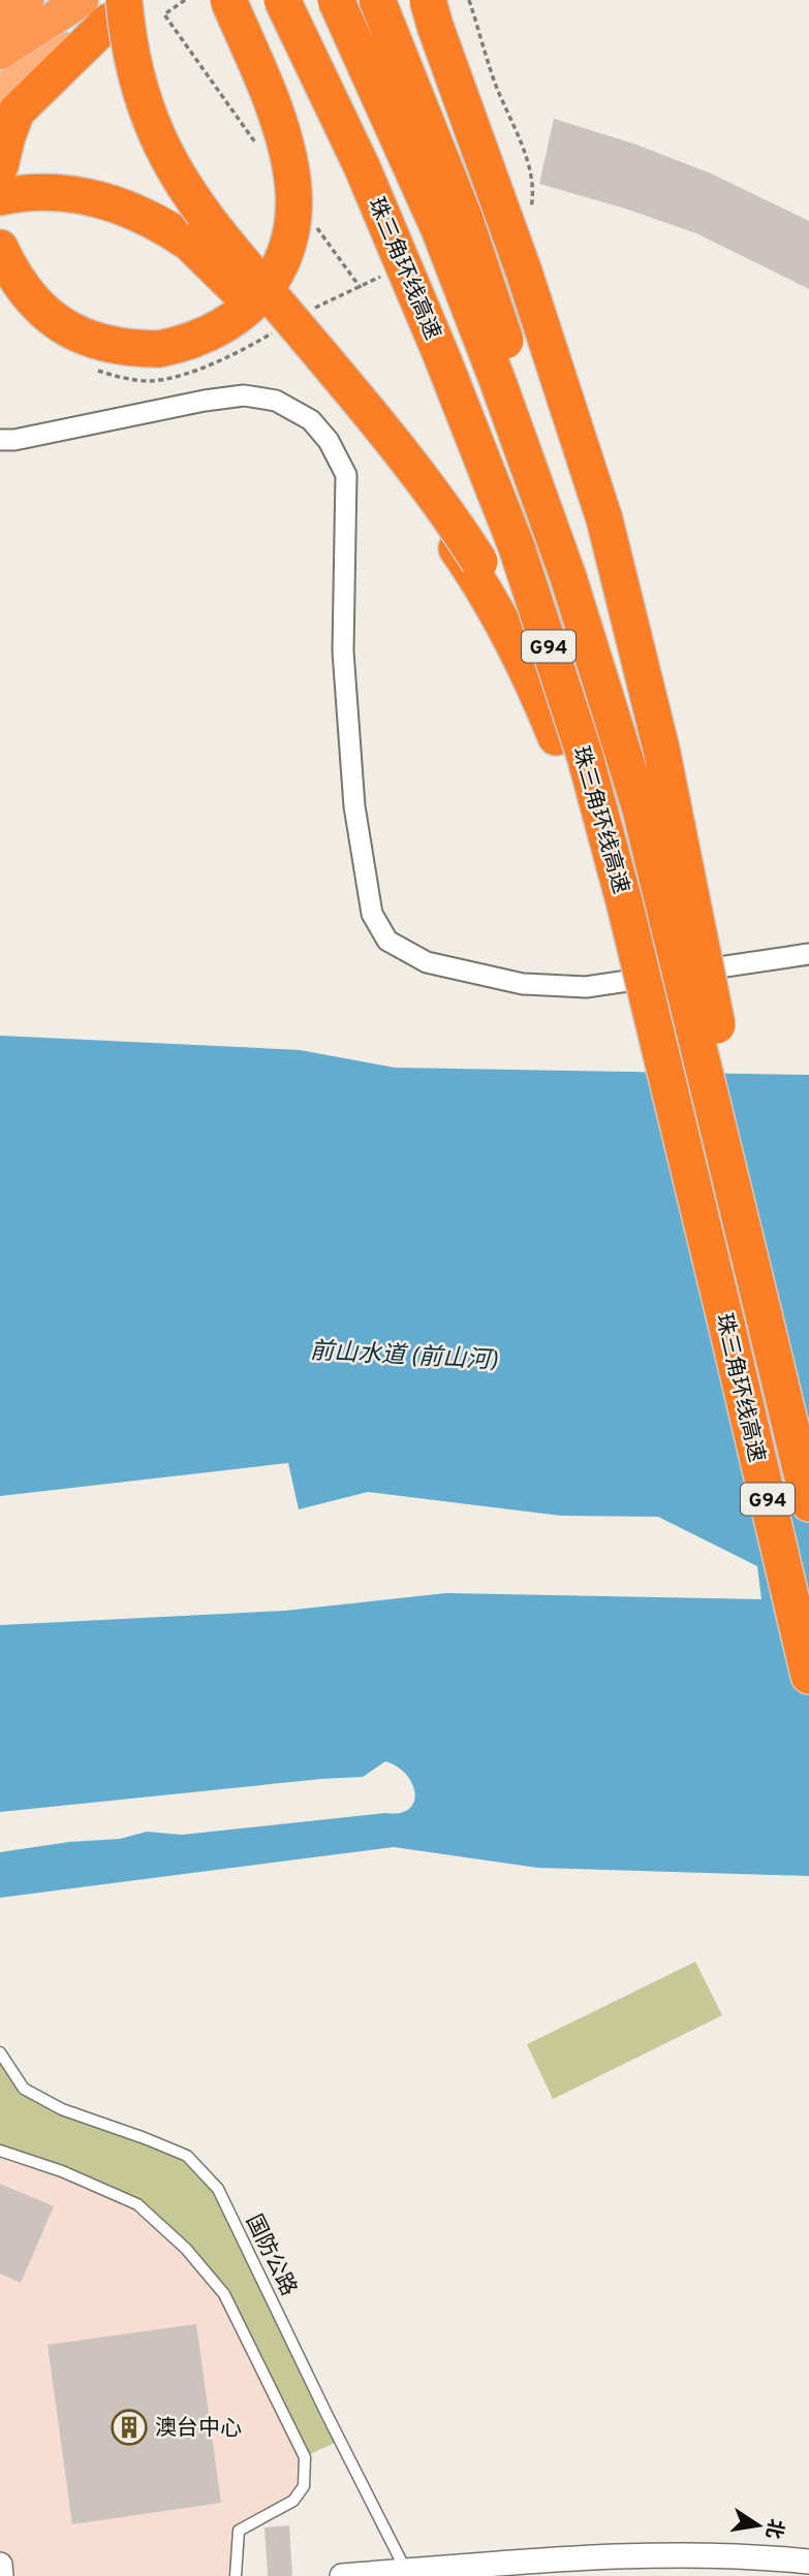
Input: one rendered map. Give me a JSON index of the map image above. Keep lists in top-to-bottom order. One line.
{"streets":{"highway":["珠三角环线高速","G94"],"lane":["国防公路"]},"water":["前山水道 (前山河)"],"places":{"building":["澳台中心"]},"north":"right"}
